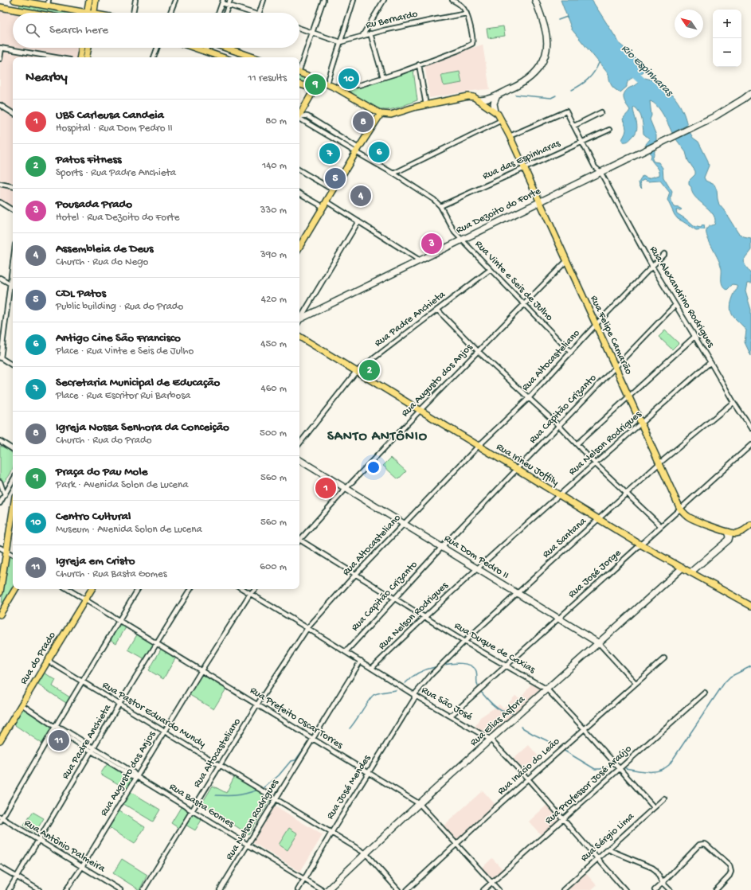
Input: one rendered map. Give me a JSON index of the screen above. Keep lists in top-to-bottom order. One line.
{"streets":{"main road":["Rua Felipe Camarão","Rua Irineu Joffily","Rua do Prado"],"street":["Ru Bernardo","Rua das Espinharas","Rua Dezoito do Forte","Rua Vinte e Seis de Julho","Rua Alexandrino Rodrigues","Rua Padre Anchieta","Rua Altocasteliano","Rua Augusto dos Anjos","Rua Capitão Crizanto","Rua Nelson Rodrigues","Rua Santana","Rua Dom Pedro II","Rua José Jorge","Rua Duque de Caxias","Rua São José","Rua Pastor Eduardo Mundy","Rua Prefeito Oscar Torres","Rua Elias Asfora","Rua Inácio do Leão","Rua Professor José Araújo","Rua José Mendes","Rua Basta Gomes","Rua Sérgio Lima","Rua Antônio Palmeira"]},"crossings":[["Rua das Espinharas","Rua Vinte e Seis de Julho"],["Rua das Espinharas","Rua Alexandrino Rodrigues"],["Rua das Espinharas","Rua Felipe Camarão"],["Rua Dezoito do Forte","Rua Vinte e Seis de Julho"],["Rua Dezoito do Forte","Rua Alexandrino Rodrigues"],["Rua Dezoito do Forte","Rua Felipe Camarão"],["Rua Vinte e Seis de Julho","Rua Padre Anchieta"],["Rua Vinte e Seis de Julho","Rua Altocasteliano"],["Rua Vinte e Seis de Julho","Rua Augusto dos Anjos"],["Rua Alexandrino Rodrigues","Rua Felipe Camarão"],["Rua Alexandrino Rodrigues","Rua Altocasteliano"],["Rua Alexandrino Rodrigues","Rua Capitão Crizanto"],["Rua Alexandrino Rodrigues","Rua Nelson Rodrigues"],["Rua Alexandrino Rodrigues","Rua Santana"],["Rua Padre Anchieta","Rua Irineu Joffily"],["Rua Padre Anchieta","Rua Pastor Eduardo Mundy"],["Rua Padre Anchieta","Rua Prefeito Oscar Torres"],["Rua Padre Anchieta","Rua Basta Gomes"],["Rua Padre Anchieta","Rua Antônio Palmeira"],["Rua Felipe Camarão","Rua Altocasteliano"],["Rua Felipe Camarão","Rua Augusto dos Anjos"],["Rua Felipe Camarão","Rua Capitão Crizanto"],["Rua Felipe Camarão","Rua Nelson Rodrigues"],["Rua Felipe Camarão","Rua Santana"],["Rua Felipe Camarão","Rua José Jorge"],["Rua Altocasteliano","Rua Irineu Joffily"],["Rua Altocasteliano","Rua Dom Pedro II"],["Rua Altocasteliano","Rua Duque de Caxias"],["Rua Altocasteliano","Rua São José"],["Rua Altocasteliano","Rua Pastor Eduardo Mundy"],["Rua Altocasteliano","Rua Prefeito Oscar Torres"],["Rua Altocasteliano","Rua Basta Gomes"],["Rua Augusto dos Anjos","Rua Irineu Joffily"],["Rua Augusto dos Anjos","Rua Dom Pedro II"],["Rua Augusto dos Anjos","Rua São José"],["Rua Augusto dos Anjos","Rua Pastor Eduardo Mundy"],["Rua Augusto dos Anjos","Rua Prefeito Oscar Torres"],["Rua Augusto dos Anjos","Rua Basta Gomes"],["Rua Augusto dos Anjos","Rua Antônio Palmeira"],["Rua Capitão Crizanto","Rua Irineu Joffily"],["Rua Capitão Crizanto","Rua Dom Pedro II"],["Rua Capitão Crizanto","Rua Duque de Caxias"],["Rua Capitão Crizanto","Rua São José"],["Rua Nelson Rodrigues","Rua Irineu Joffily"],["Rua Nelson Rodrigues","Rua Dom Pedro II"],["Rua Nelson Rodrigues","Rua Duque de Caxias"],["Rua Nelson Rodrigues","Rua São José"],["Rua Nelson Rodrigues","Rua Pastor Eduardo Mundy"],["Rua Nelson Rodrigues","Rua Prefeito Oscar Torres"],["Rua Nelson Rodrigues","Rua Basta Gomes"],["Rua Irineu Joffily","Rua Santana"],["Rua Irineu Joffily","Rua José Jorge"],["Rua Irineu Joffily","Rua Elias Asfora"],["Rua Santana","Rua Dom Pedro II"],["Rua Santana","Rua Duque de Caxias"],["Rua Santana","Rua São José"],["Rua Santana","Rua José Mendes"],["Rua Dom Pedro II","Rua José Jorge"],["Rua Dom Pedro II","Rua Elias Asfora"],["Rua Dom Pedro II","Rua Inácio do Leão"],["Rua José Jorge","Rua Duque de Caxias"],["Rua José Jorge","Rua São José"],["Rua Duque de Caxias","Rua Elias Asfora"],["Rua Duque de Caxias","Rua Inácio do Leão"],["Rua Duque de Caxias","Rua Professor José Araújo"],["Rua Duque de Caxias","Rua Sérgio Lima"],["Rua do Prado","Rua Pastor Eduardo Mundy"],["Rua do Prado","Rua Prefeito Oscar Torres"],["Rua do Prado","Rua Basta Gomes"],["Rua São José","Rua Elias Asfora"],["Rua São José","Rua Inácio do Leão"],["Rua São José","Rua Professor José Araújo"],["Rua São José","Rua José Mendes"],["Rua São José","Rua Sérgio Lima"],["Rua Pastor Eduardo Mundy","Rua Elias Asfora"],["Rua Pastor Eduardo Mundy","Rua José Mendes"],["Rua Prefeito Oscar Torres","Rua Elias Asfora"],["Rua Prefeito Oscar Torres","Rua Inácio do Leão"],["Rua Prefeito Oscar Torres","Rua Professor José Araújo"],["Rua Prefeito Oscar Torres","Rua José Mendes"],["Rua José Mendes","Rua Basta Gomes"]],"districts":["SANTO ANTÔNIO"],"water":["Rio Espinharas"],"north":"top left","page":{"map_buttons":["+","−"],"search":"Search here","heading":["Nearby","11 results"],"pins":["10","9","8","6","7","5","4","3","2","1","11"],"list":[{"mark":"1","name":"UBS Carleusa Candeia","note":"Hospital · Rua Dom Pedro II","value":"80 m"},{"mark":"2","name":"Patos Fitness","note":"Sports · Rua Padre Anchieta","value":"140 m"},{"mark":"3","name":"Pousada Prado","note":"Hotel · Rua Dezoito do Forte","value":"330 m"},{"mark":"4","name":"Assembleia de Deus","note":"Church · Rua do Nego","value":"390 m"},{"mark":"5","name":"CDL Patos","note":"Public building · Rua do Prado","value":"420 m"},{"mark":"6","name":"Antigo Cine São Francisco","note":"Place · Rua Vinte e Seis de Julho","value":"450 m"},{"mark":"7","name":"Secretaria Municipal de Educação","note":"Place · Rua Escritor Rui Barbosa","value":"460 m"},{"mark":"8","name":"Igreja Nossa Senhora da Conceição","note":"Church · Rua do Prado","value":"500 m"},{"mark":"9","name":"Praça do Pau Mole","note":"Park · Avenida Solon de Lucena","value":"560 m"},{"mark":"10","name":"Centro Cultural","note":"Museum · Avenida Solon de Lucena","value":"560 m"},{"mark":"11","name":"Igreja em Cristo","note":"Church · Rua Basta Gomes","value":"600 m"}]}}
